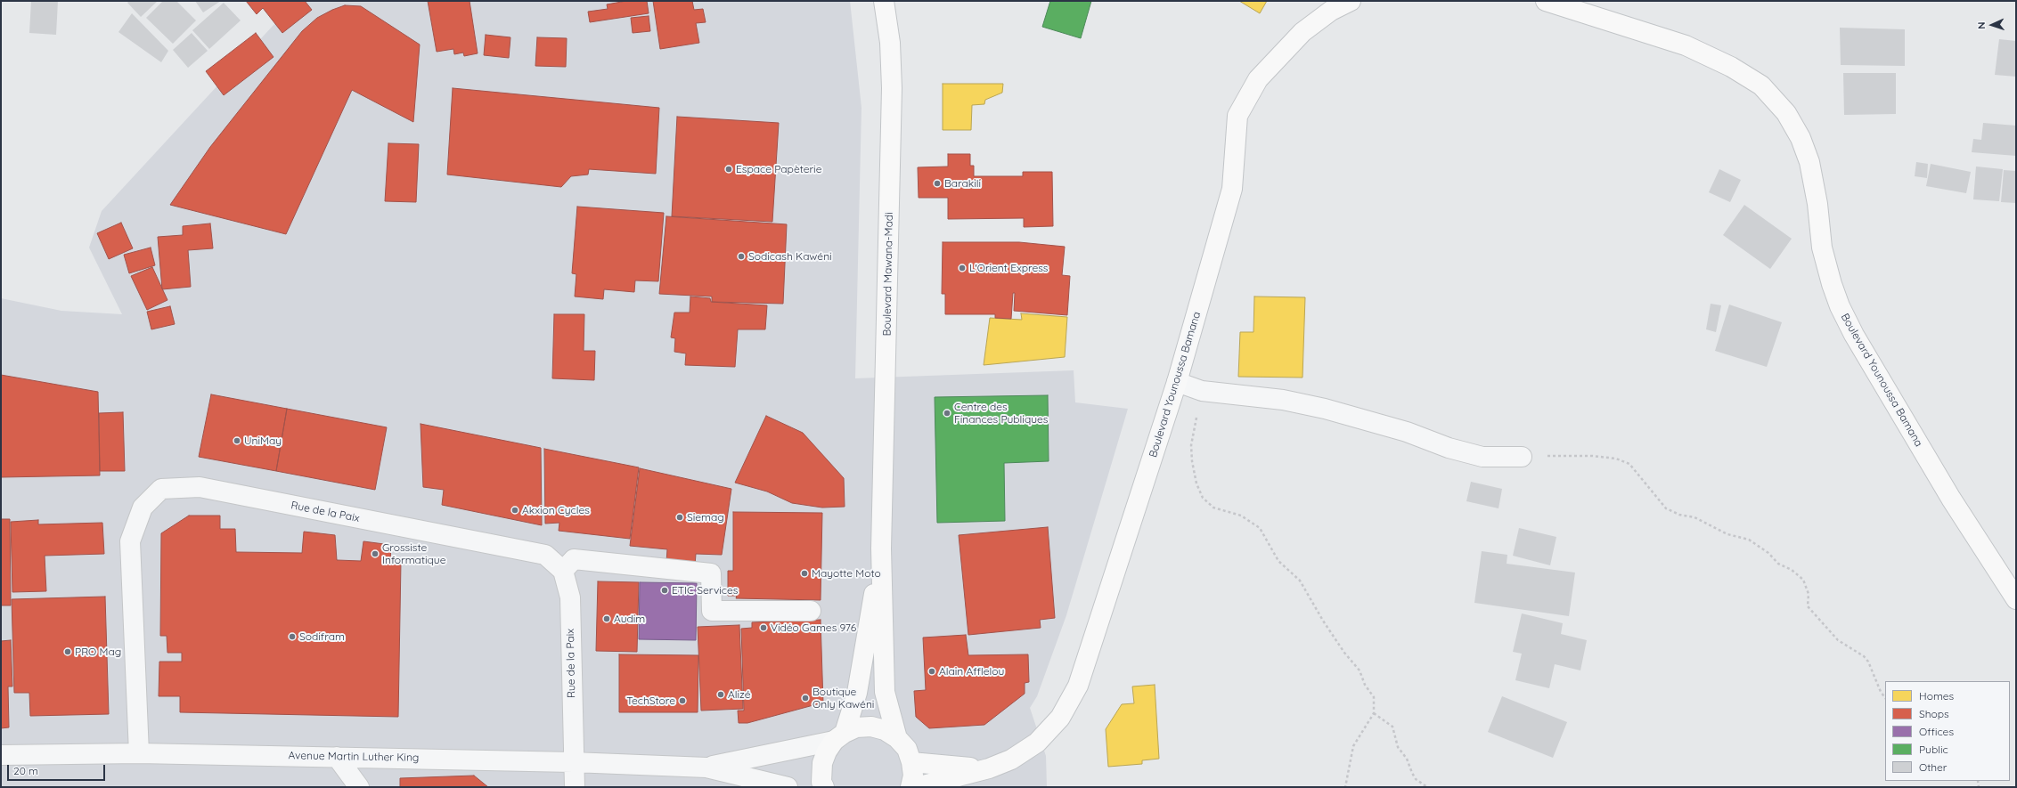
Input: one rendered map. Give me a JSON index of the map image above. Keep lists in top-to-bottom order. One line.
{"streets":{"main road":["Boulevard Mawana-Madi","Boulevard Younoussa Bamana"],"street":["Rue de la Paix","Avenue Martin Luther King"]},"crossings":[["Boulevard Mawana-Madi","Avenue Martin Luther King"],["Rue de la Paix","Avenue Martin Luther King"]],"places":["Espace Papèterie","Barakili","Sodicash Kawéni","L'Orient Express","Centre des Finances Publiques","UniMay","Akxion Cycles","Siemag","Grossiste Informatique","Mayotte Moto","ETIC Services","Audim","Vidéo Games 976","Sodifram","PRO Mag","Alain Afflelou","Alizé","Boutique Only Kawéni","TechStore"],"legend":["Homes","Shops","Offices","Public","Other"],"scale_bar":"20 m","north":"left"}
